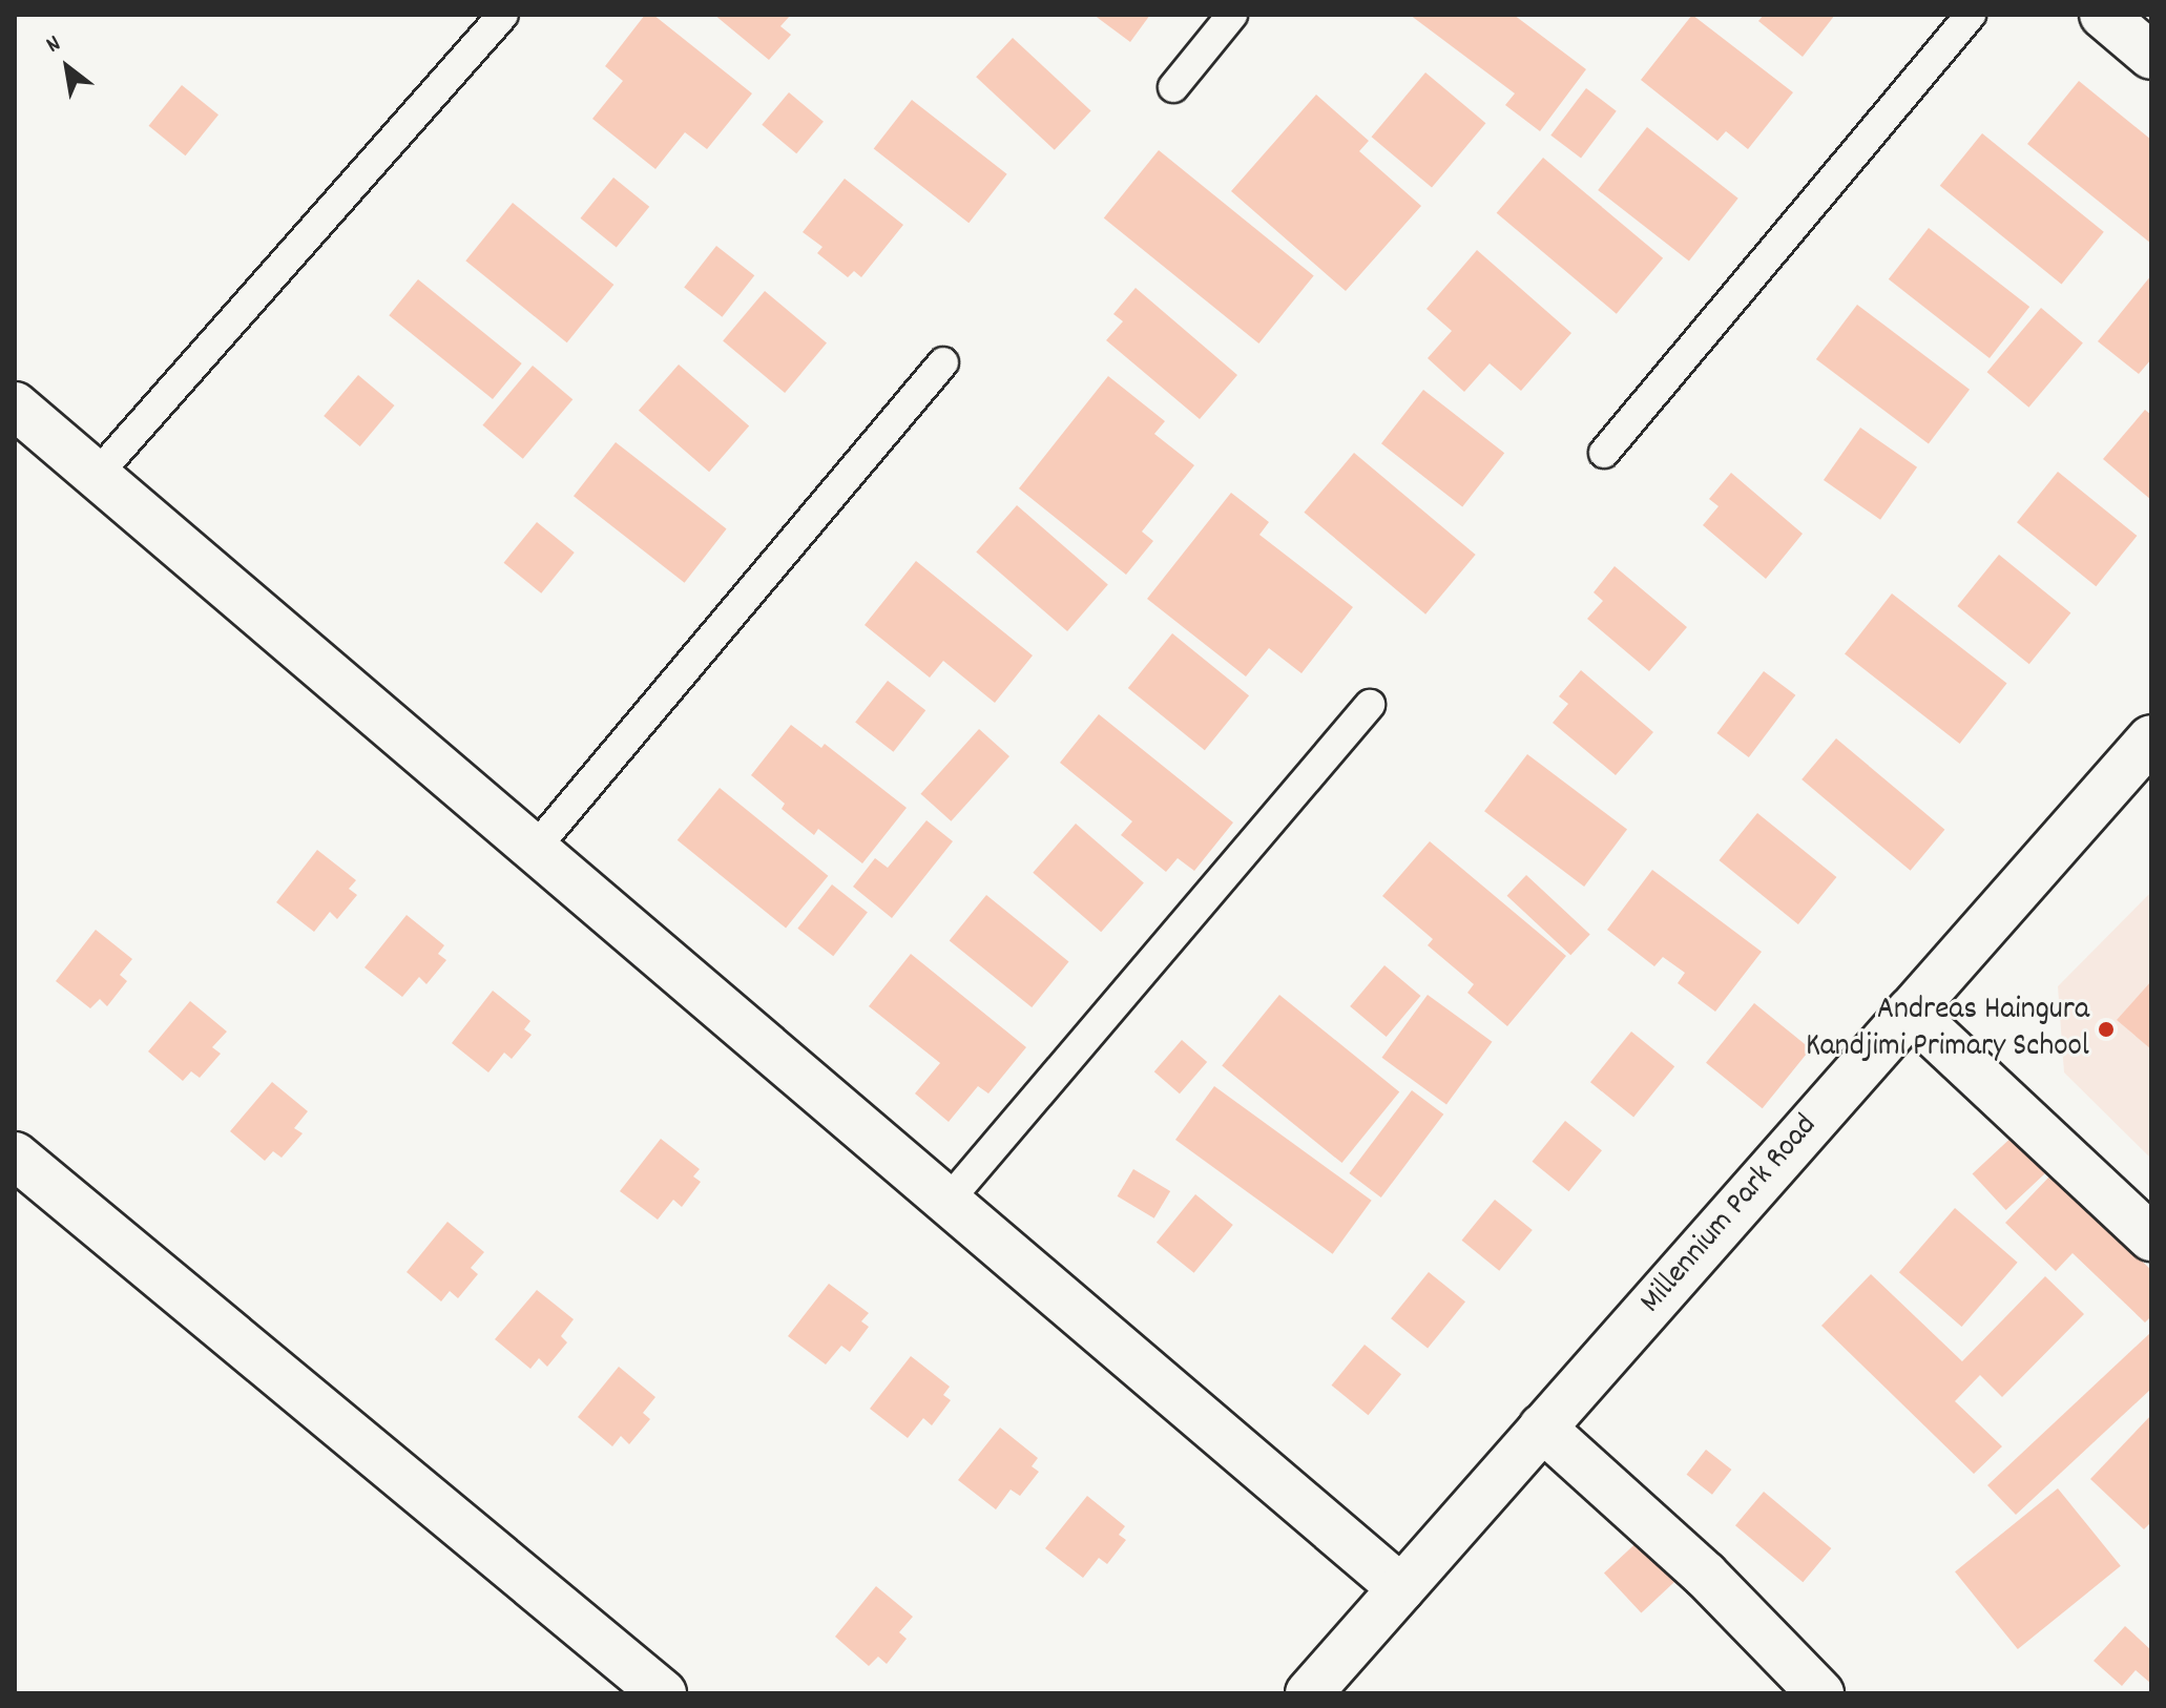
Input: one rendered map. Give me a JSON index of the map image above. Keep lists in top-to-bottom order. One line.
{"streets":{"street":["Millennium Park Road"]},"places":["Andreas Haingura Kandjimi Primary School"],"north":"top left"}
